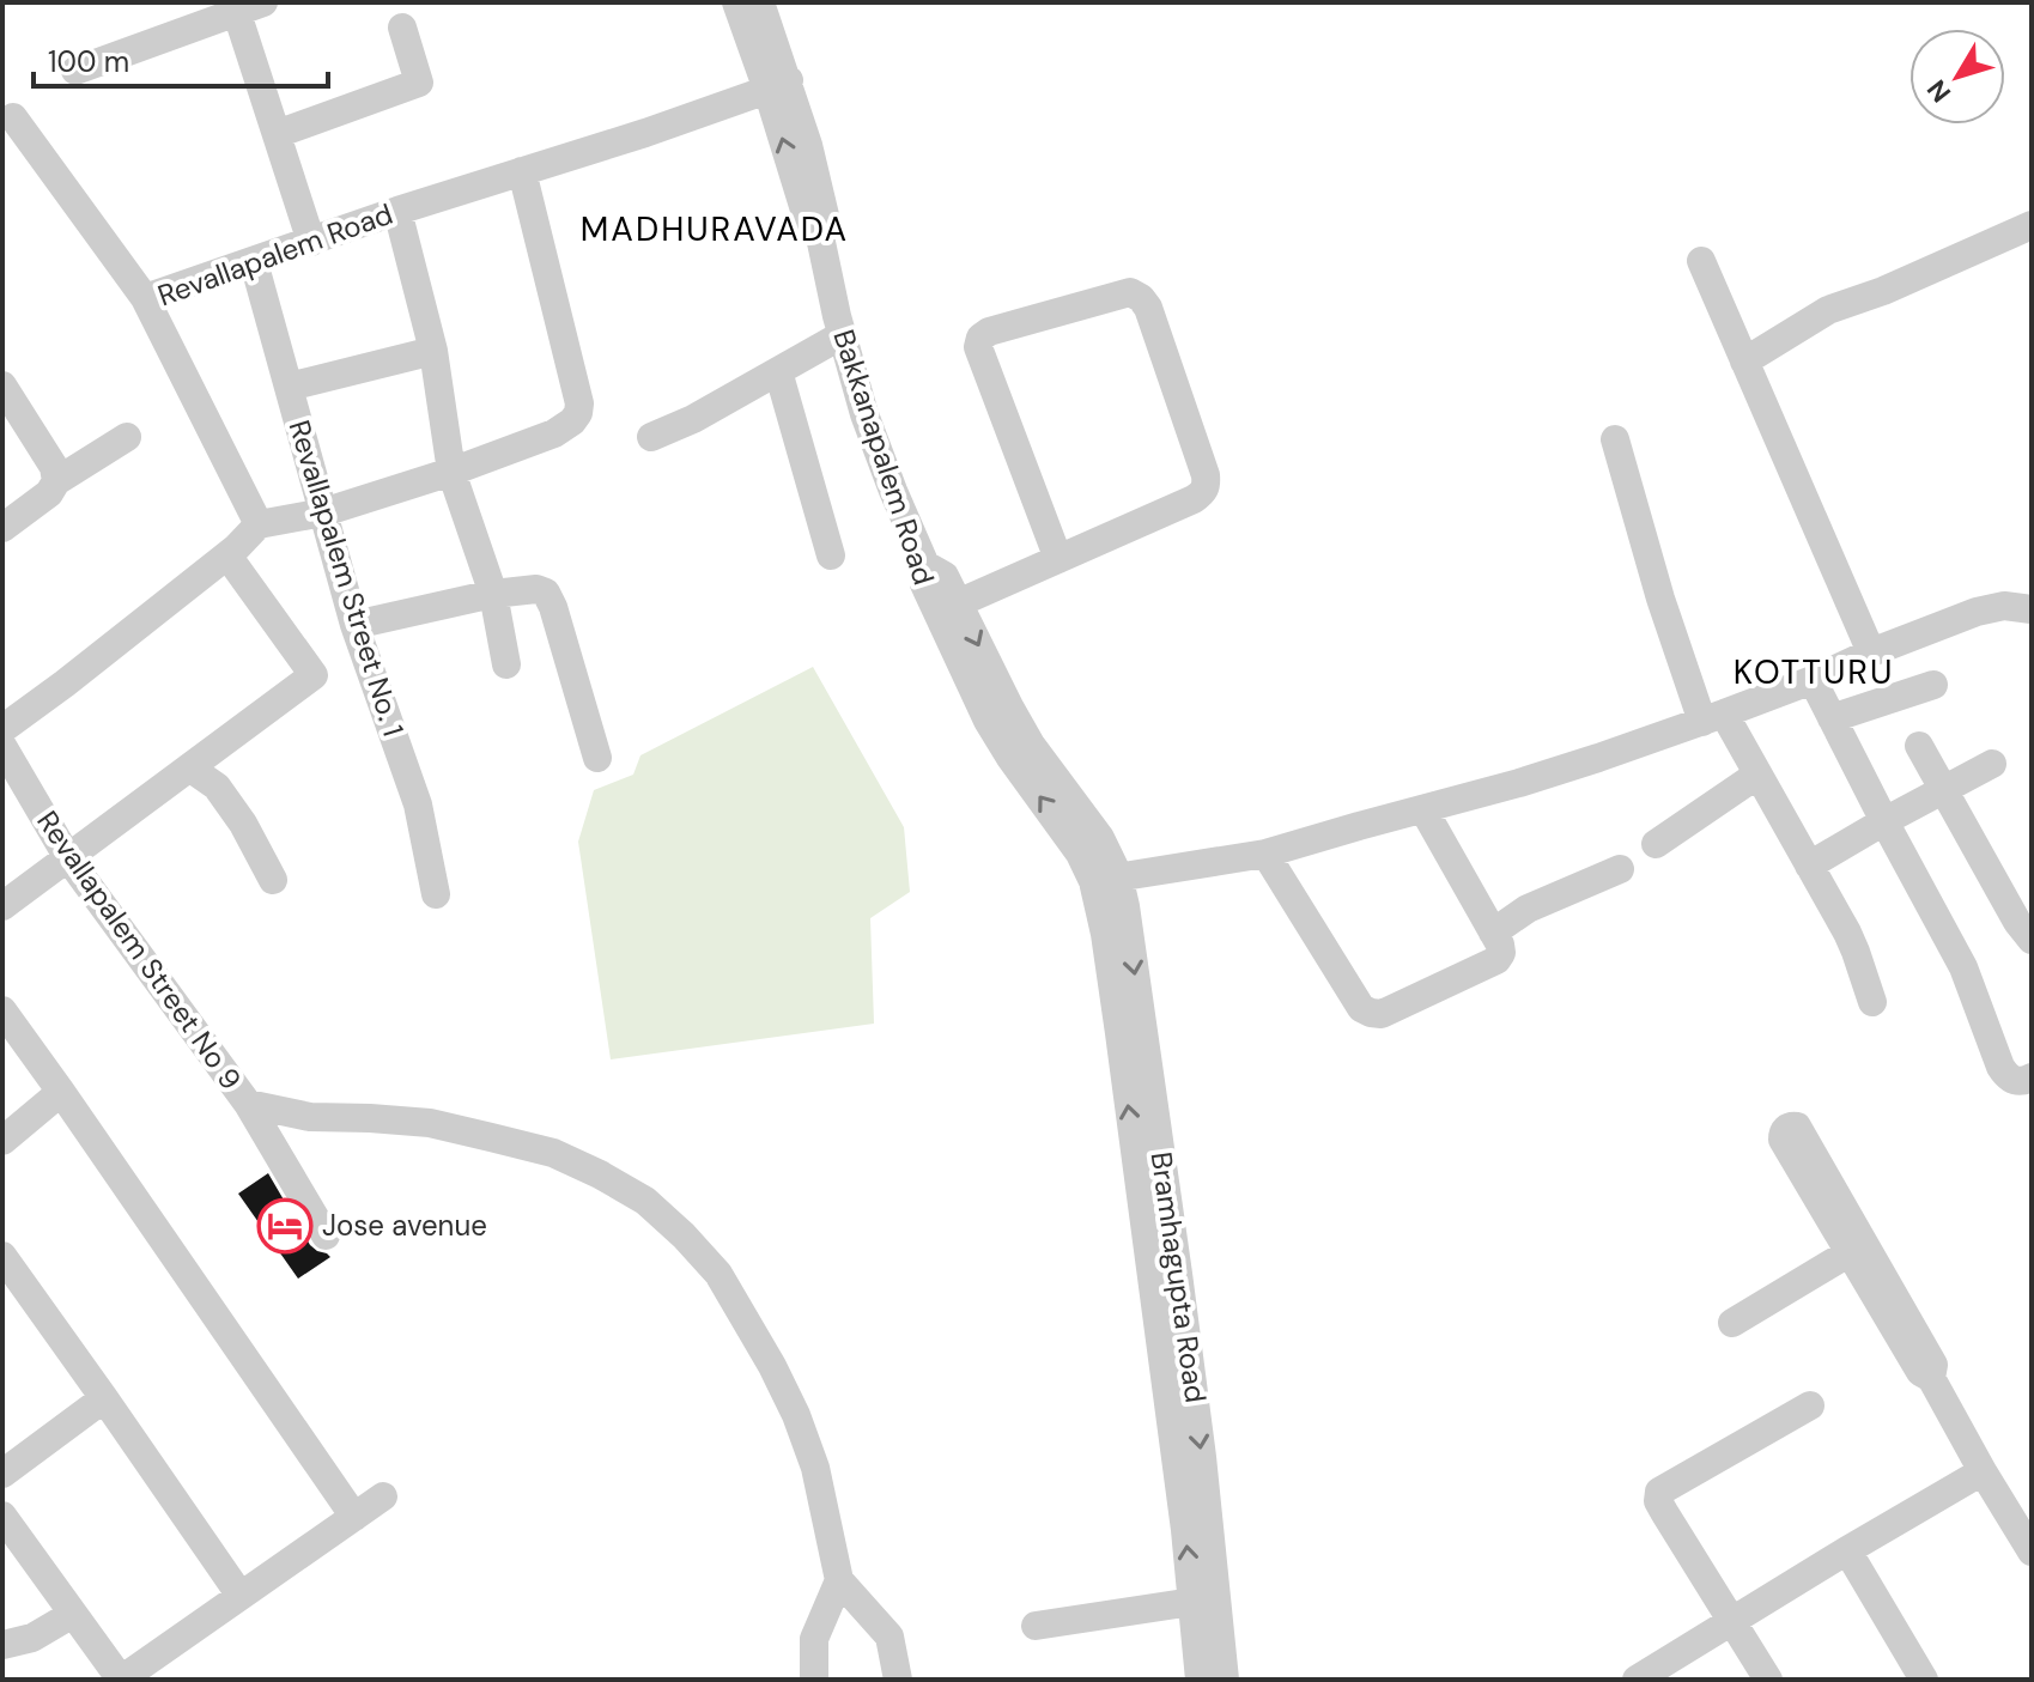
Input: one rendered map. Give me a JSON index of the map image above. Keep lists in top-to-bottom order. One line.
{"streets":{"street":["Revallapalem Road","Bakkanapalem Road","Revallapalem Street No. 1","Revallapalem Street No 9","Bramhagupta Road"]},"crossings":[["Revallapalem Road","Bakkanapalem Road"],["Revallapalem Road","Revallapalem Street No. 1"],["Bakkanapalem Road","Bramhagupta Road"]],"districts":["MADHURAVADA","KOTTURU"],"places":{"hotel":["Jose avenue"]},"scale_bar":"100 m","north":"bottom left"}
